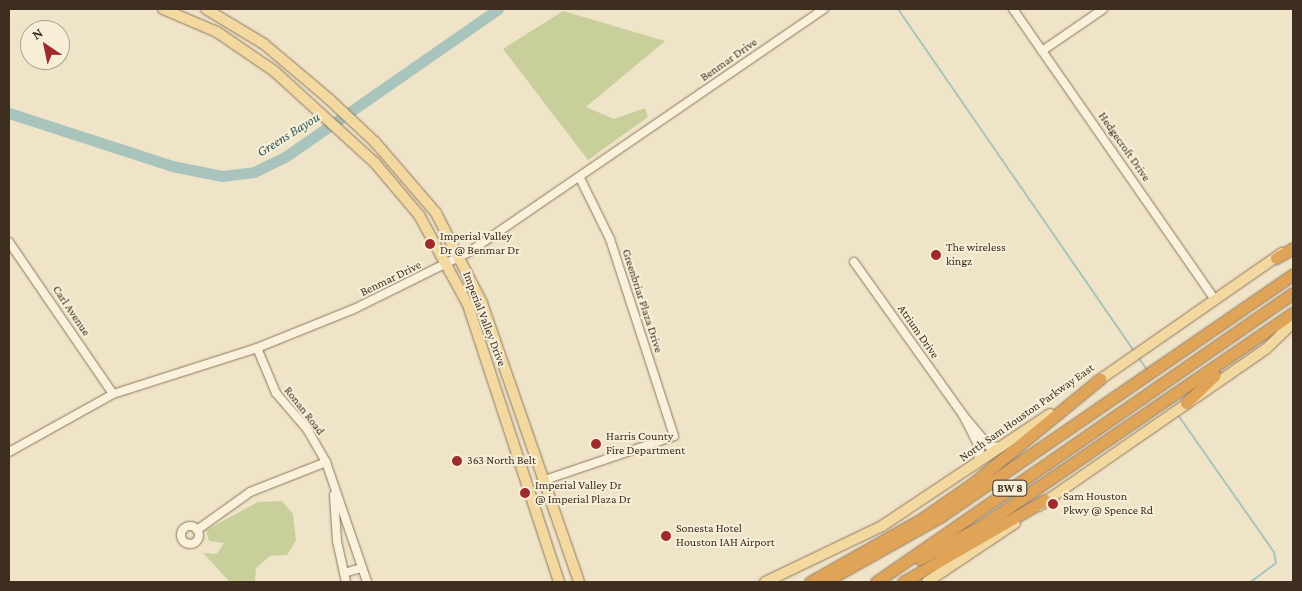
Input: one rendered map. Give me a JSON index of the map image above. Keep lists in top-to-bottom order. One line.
{"streets":{"highway":["BW 8"],"main road":["Imperial Valley Drive","North Sam Houston Parkway East"],"street":["Benmar Drive","Hedgecroft Drive","Greenbriar Plaza Drive","Carl Avenue","Atrium Drive","Ronan Road"]},"crossings":[["Benmar Drive","Greenbriar Plaza Drive"],["Benmar Drive","Carl Avenue"],["Benmar Drive","Imperial Valley Drive"],["Benmar Drive","Ronan Road"],["Hedgecroft Drive","North Sam Houston Parkway East"],["Greenbriar Plaza Drive","Imperial Valley Drive"],["Atrium Drive","North Sam Houston Parkway East"]],"water":["Greens Bayou"],"places":["Imperial Valley Dr @ Benmar Dr","The wireless kingz","Harris County Fire Department","363 North Belt","Imperial Valley Dr @ Imperial Plaza Dr","Sam Houston Pkwy @ Spence Rd","Sonesta Hotel Houston IAH Airport"],"north":"top left"}
